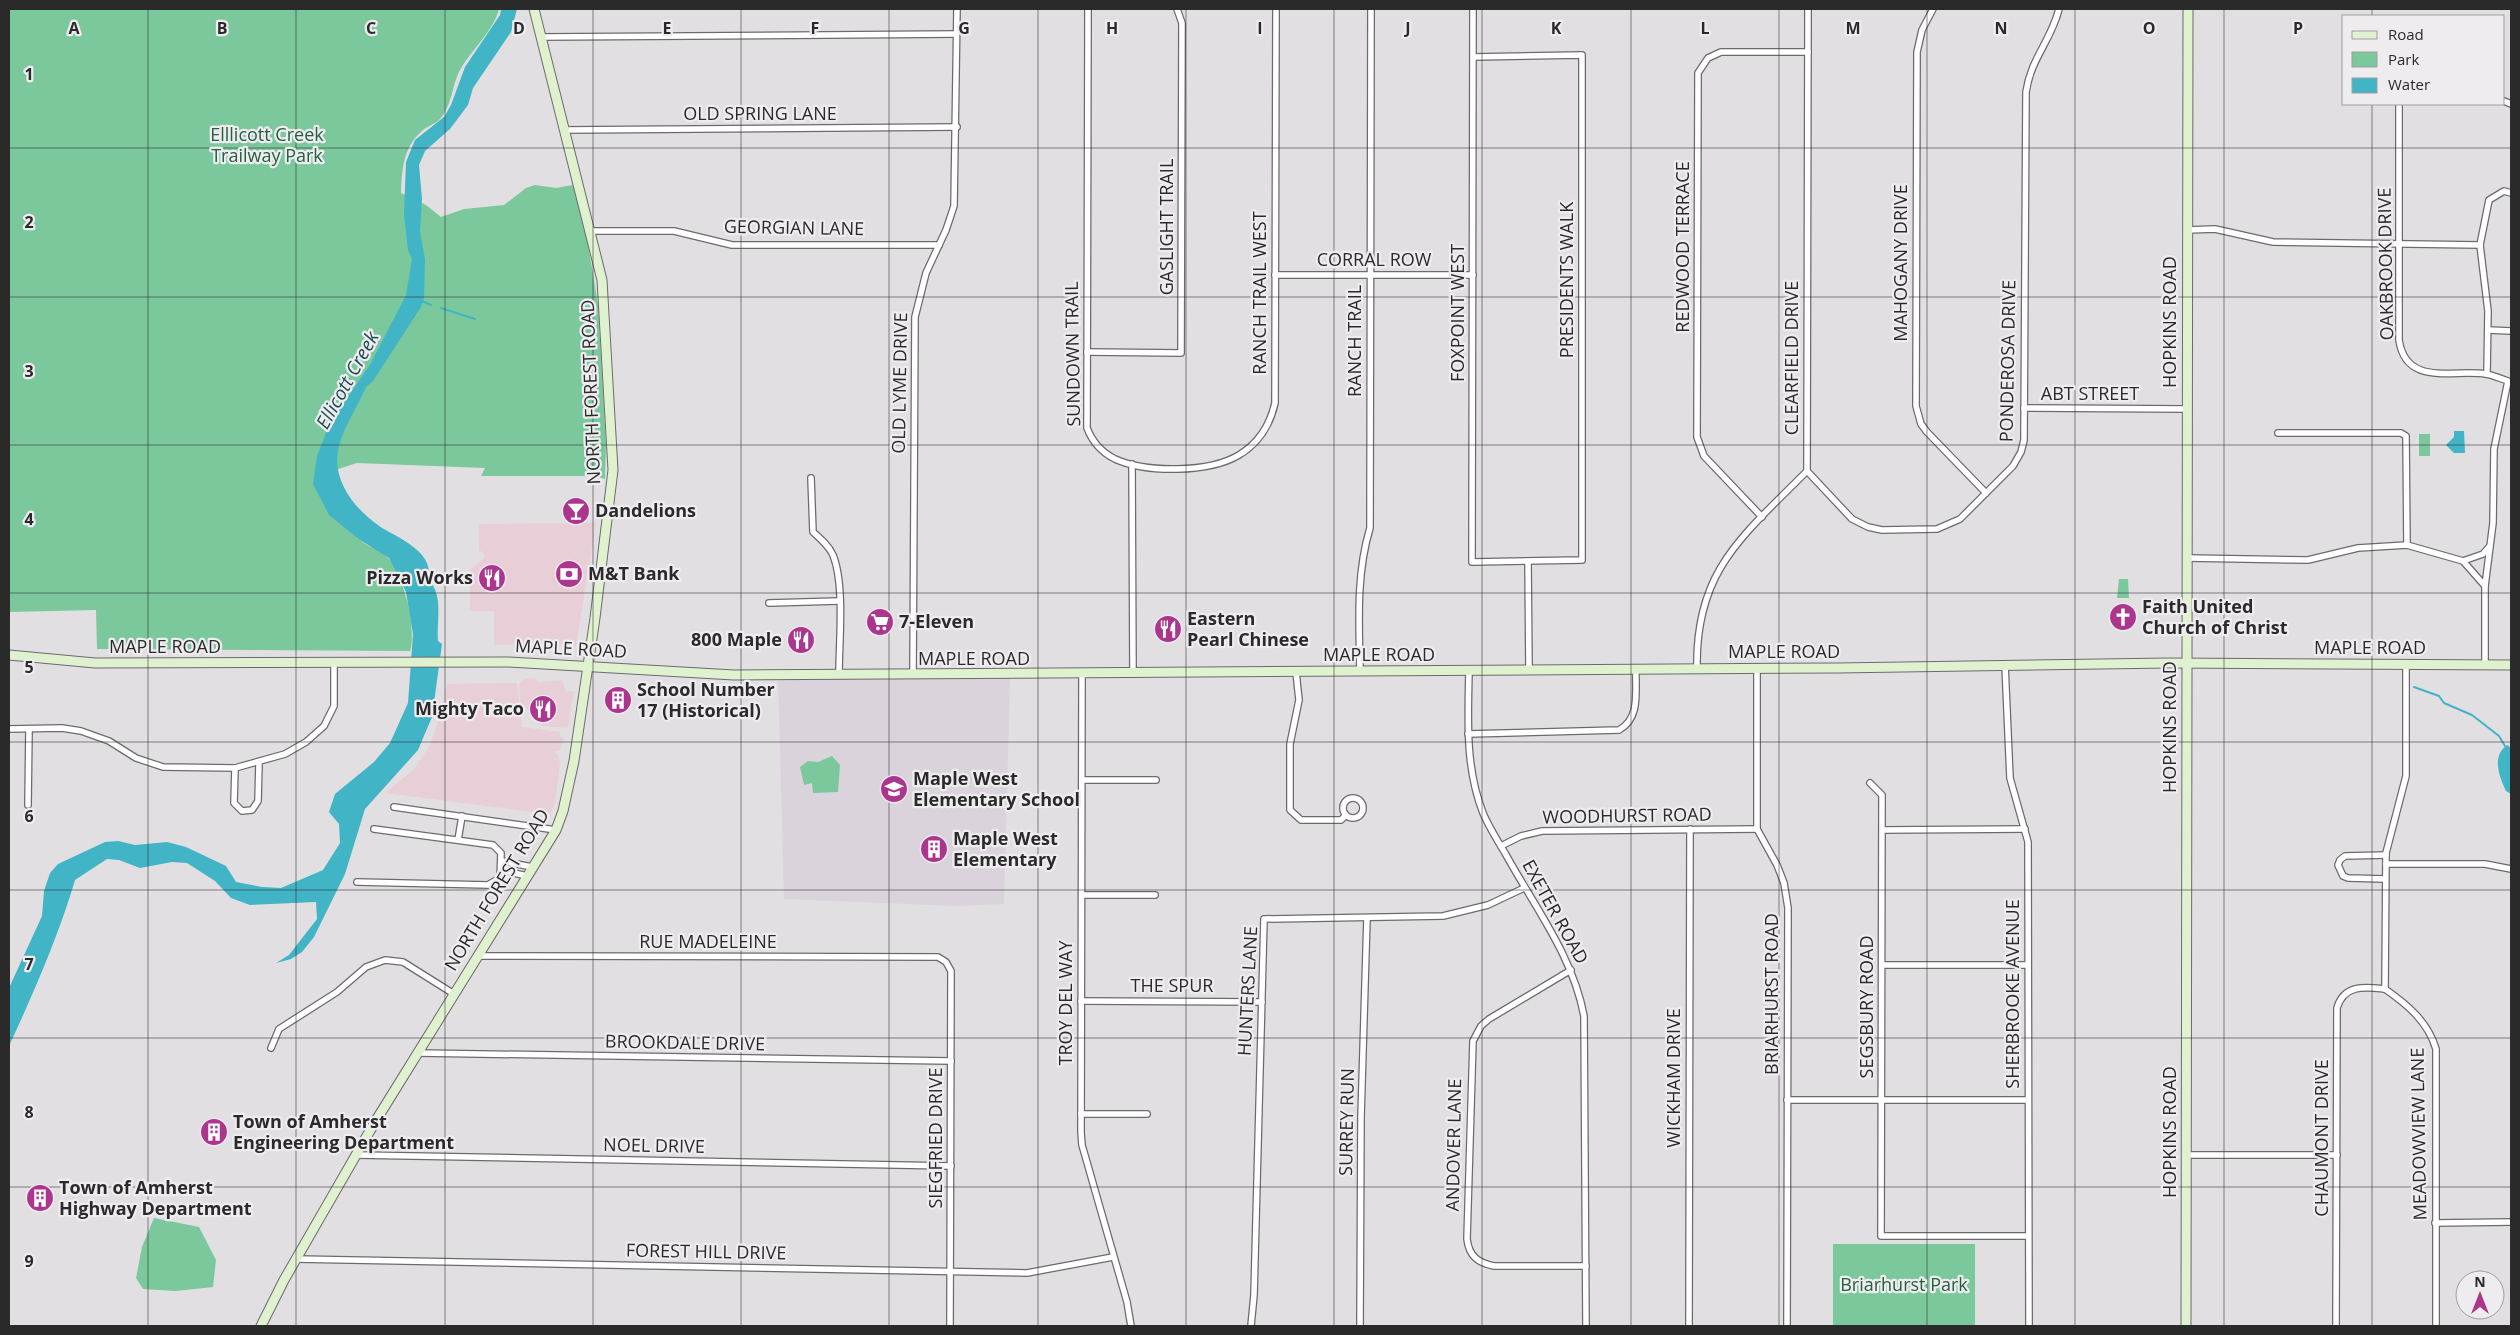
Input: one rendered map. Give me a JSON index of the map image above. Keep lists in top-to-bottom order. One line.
{"streets":{"street":["OLD SPRING LANE","GASLIGHT TRAIL","GEORGIAN LANE","REDWOOD TERRACE","CORRAL ROW","MAHOGANY DRIVE","OAKBROOK DRIVE","PRESIDENTS WALK","RANCH TRAIL WEST","FOXPOINT WEST","HOPKINS ROAD","RANCH TRAIL","SUNDOWN TRAIL","CLEARFIELD DRIVE","PONDEROSA DRIVE","OLD LYME DRIVE","NORTH FOREST ROAD","ABT STREET","MAPLE ROAD","WOODHURST ROAD","EXETER ROAD","RUE MADELEINE","THE SPUR","HUNTERS LANE","BRIARHURST ROAD","SHERBROOKE AVENUE","TROY DEL WAY","SEGSBURY ROAD","BROOKDALE DRIVE","WICKHAM DRIVE","SURREY RUN","MEADOWVIEW LANE","SIEGFRIED DRIVE","CHAUMONT DRIVE","ANDOVER LANE","NOEL DRIVE","FOREST HILL DRIVE"]},"crossings":[["OLD SPRING LANE","OLD LYME DRIVE"],["OLD SPRING LANE","NORTH FOREST ROAD"],["GASLIGHT TRAIL","SUNDOWN TRAIL"],["GEORGIAN LANE","OLD LYME DRIVE"],["GEORGIAN LANE","NORTH FOREST ROAD"],["REDWOOD TERRACE","CLEARFIELD DRIVE"],["CORRAL ROW","RANCH TRAIL WEST"],["CORRAL ROW","FOXPOINT WEST"],["CORRAL ROW","RANCH TRAIL"],["MAHOGANY DRIVE","PONDEROSA DRIVE"],["OAKBROOK DRIVE","MAPLE ROAD"],["PRESIDENTS WALK","FOXPOINT WEST"],["RANCH TRAIL WEST","SUNDOWN TRAIL"],["HOPKINS ROAD","ABT STREET"],["HOPKINS ROAD","MAPLE ROAD"],["RANCH TRAIL","MAPLE ROAD"],["CLEARFIELD DRIVE","PONDEROSA DRIVE"],["PONDEROSA DRIVE","ABT STREET"],["OLD LYME DRIVE","MAPLE ROAD"],["NORTH FOREST ROAD","MAPLE ROAD"],["NORTH FOREST ROAD","RUE MADELEINE"],["NORTH FOREST ROAD","BROOKDALE DRIVE"],["NORTH FOREST ROAD","NOEL DRIVE"],["NORTH FOREST ROAD","FOREST HILL DRIVE"],["MAPLE ROAD","EXETER ROAD"],["MAPLE ROAD","BRIARHURST ROAD"],["MAPLE ROAD","SHERBROOKE AVENUE"],["MAPLE ROAD","TROY DEL WAY"],["WOODHURST ROAD","EXETER ROAD"],["WOODHURST ROAD","BRIARHURST ROAD"],["WOODHURST ROAD","WICKHAM DRIVE"],["EXETER ROAD","HUNTERS LANE"],["EXETER ROAD","ANDOVER LANE"],["RUE MADELEINE","SIEGFRIED DRIVE"],["THE SPUR","HUNTERS LANE"],["THE SPUR","TROY DEL WAY"],["HUNTERS LANE","SURREY RUN"],["SHERBROOKE AVENUE","SEGSBURY ROAD"],["TROY DEL WAY","FOREST HILL DRIVE"],["BROOKDALE DRIVE","SIEGFRIED DRIVE"],["MEADOWVIEW LANE","CHAUMONT DRIVE"],["SIEGFRIED DRIVE","NOEL DRIVE"],["SIEGFRIED DRIVE","FOREST HILL DRIVE"]],"water":["Ellicott Creek"],"parks":["Elllicott Creek Trailway Park","Briarhurst Park"],"places":{"bar":["Dandelions"],"bank":["M&T Bank"],"restaurant":["Pizza Works","Eastern Pearl Chinese","800 Maple","Mighty Taco"],"church":["Faith United Church of Christ"],"supermarket":["7-Eleven"],"building":["School Number 17 (Historical)","Maple West Elementary","Town of Amherst Engineering Department","Town of Amherst Highway Department"],"school or university":["Maple West Elementary School"]},"legend":["Road","Park","Water"],"north":"top","grid":{"columns":["A","B","C","D","E","F","G","H","I","J","K","L","M","N","O","P"],"rows":["1","2","3","4","5","6","7","8","9"]}}
